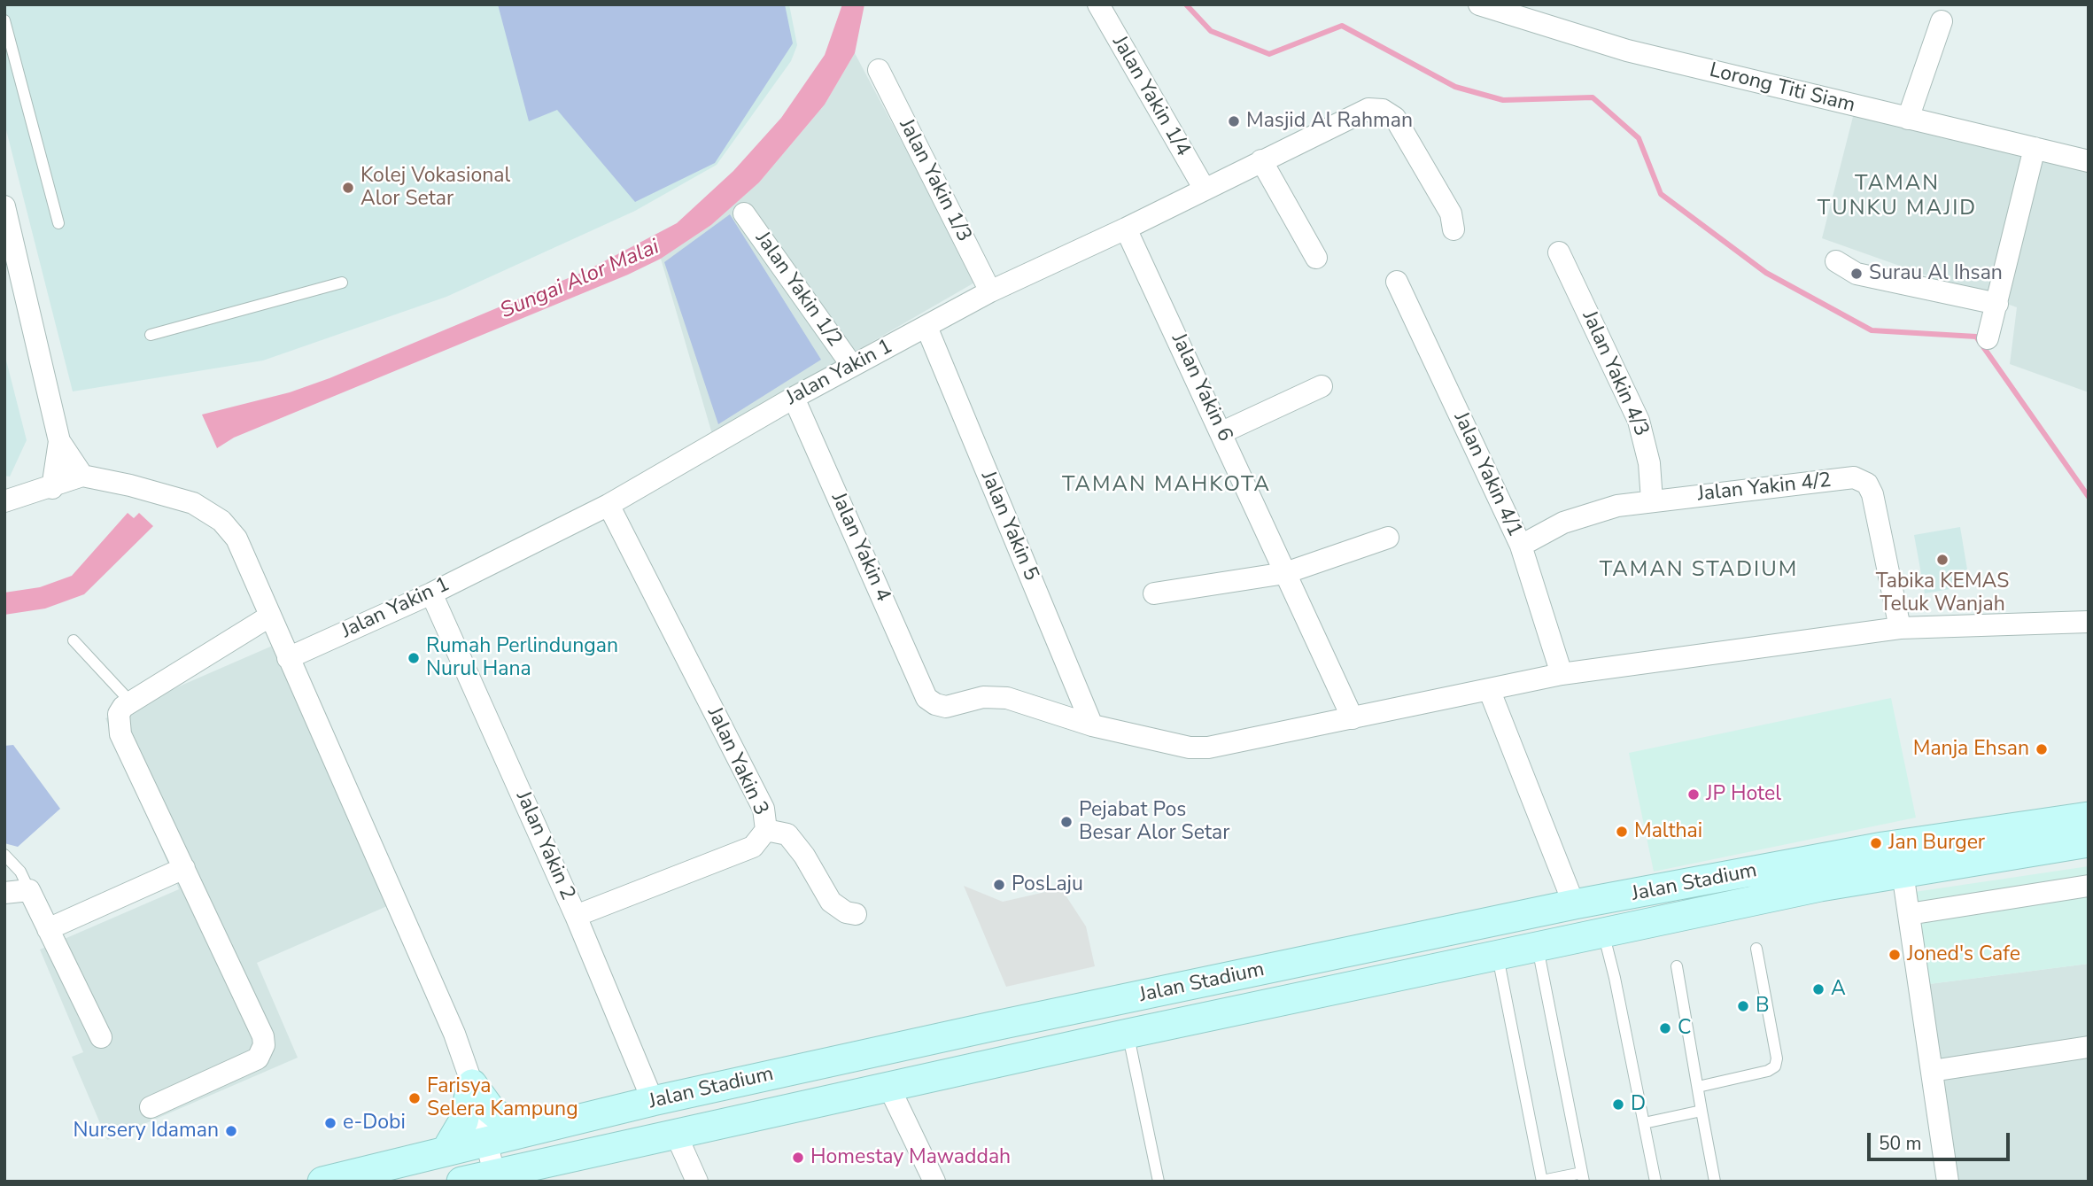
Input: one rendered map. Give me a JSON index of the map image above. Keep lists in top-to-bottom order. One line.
{"streets":{"main road":["Jalan Stadium"],"street":["Lorong Titi Siam","Jalan Yakin 1/4","Jalan Yakin 1/3","Jalan Yakin 1/2","Jalan Yakin 1","Jalan Yakin 4/3","Jalan Yakin 6","Jalan Yakin 4/1","Jalan Yakin 4/2","Jalan Yakin 5","Jalan Yakin 4","Jalan Yakin 3","Jalan Yakin 2"]},"crossings":[["Jalan Yakin 1/4","Jalan Yakin 1"],["Jalan Yakin 1/3","Jalan Yakin 1"],["Jalan Yakin 1/2","Jalan Yakin 1"],["Jalan Yakin 1","Jalan Yakin 6"],["Jalan Yakin 1","Jalan Yakin 5"],["Jalan Yakin 1","Jalan Yakin 4"],["Jalan Yakin 1","Jalan Yakin 3"],["Jalan Yakin 1","Jalan Yakin 2"],["Jalan Yakin 4/3","Jalan Yakin 4/2"],["Jalan Yakin 4/1","Jalan Yakin 4/2"],["Jalan Yakin 5","Jalan Yakin 4"],["Jalan Yakin 3","Jalan Yakin 2"],["Jalan Yakin 2","Jalan Stadium"]],"districts":["TAMAN TUNKU MAJID","TAMAN MAHKOTA","TAMAN STADIUM"],"water":["Sungai Alor Malai"],"places":["Masjid Al Rahman","Kolej Vokasional Alor Setar","Surau Al Ihsan","Tabika KEMAS Teluk Wanjah","Rumah Perlindungan Nurul Hana","Manja Ehsan","JP Hotel","Pejabat Pos Besar Alor Setar","Malthai","Jan Burger","PosLaju","Joned's Cafe","A","B","C","Farisya Selera Kampung","D","e-Dobi","Nursery Idaman","Homestay Mawaddah"],"scale_bar":"50 m"}
